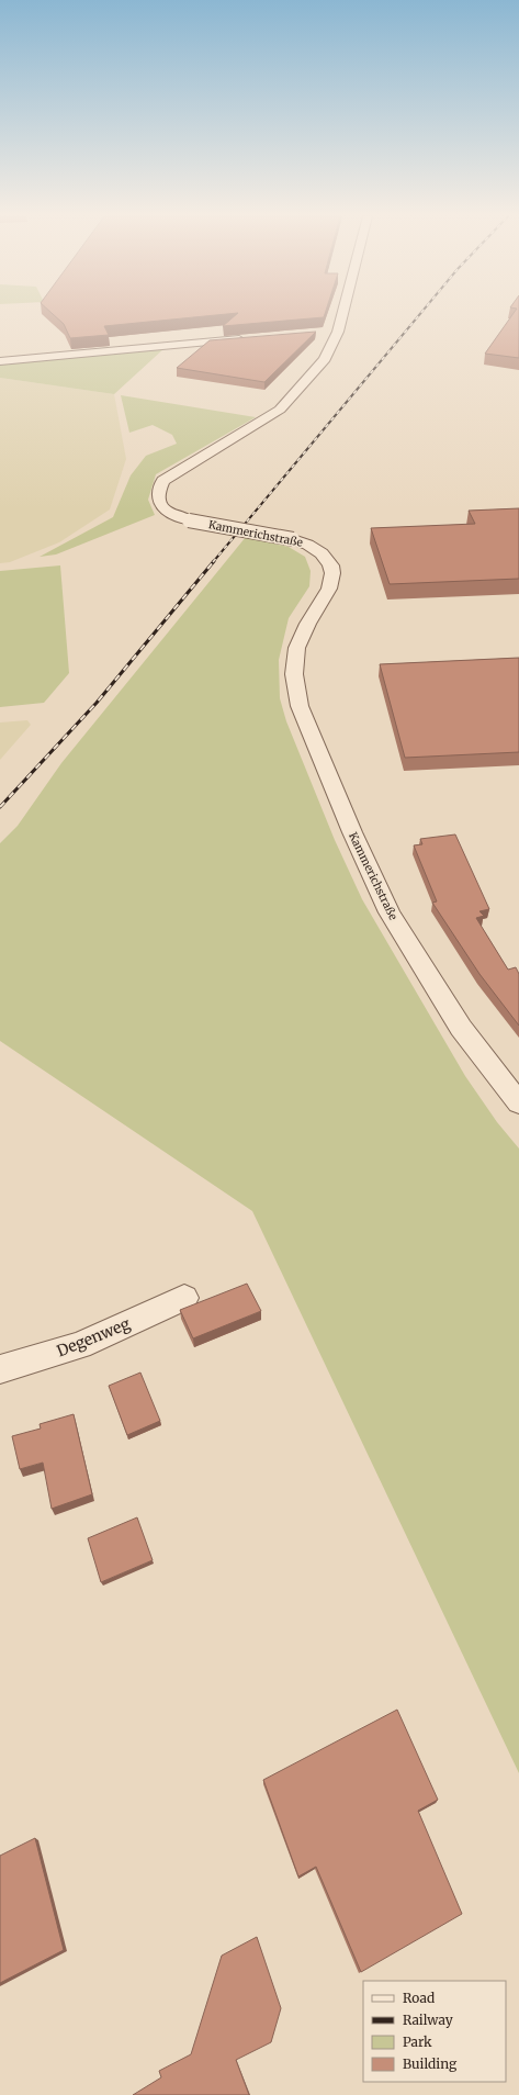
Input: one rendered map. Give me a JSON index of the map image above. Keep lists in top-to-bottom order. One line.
{"streets":{"street":["Kammerichstraße","Degenweg"]},"legend":["Road","Railway","Park","Building"]}
